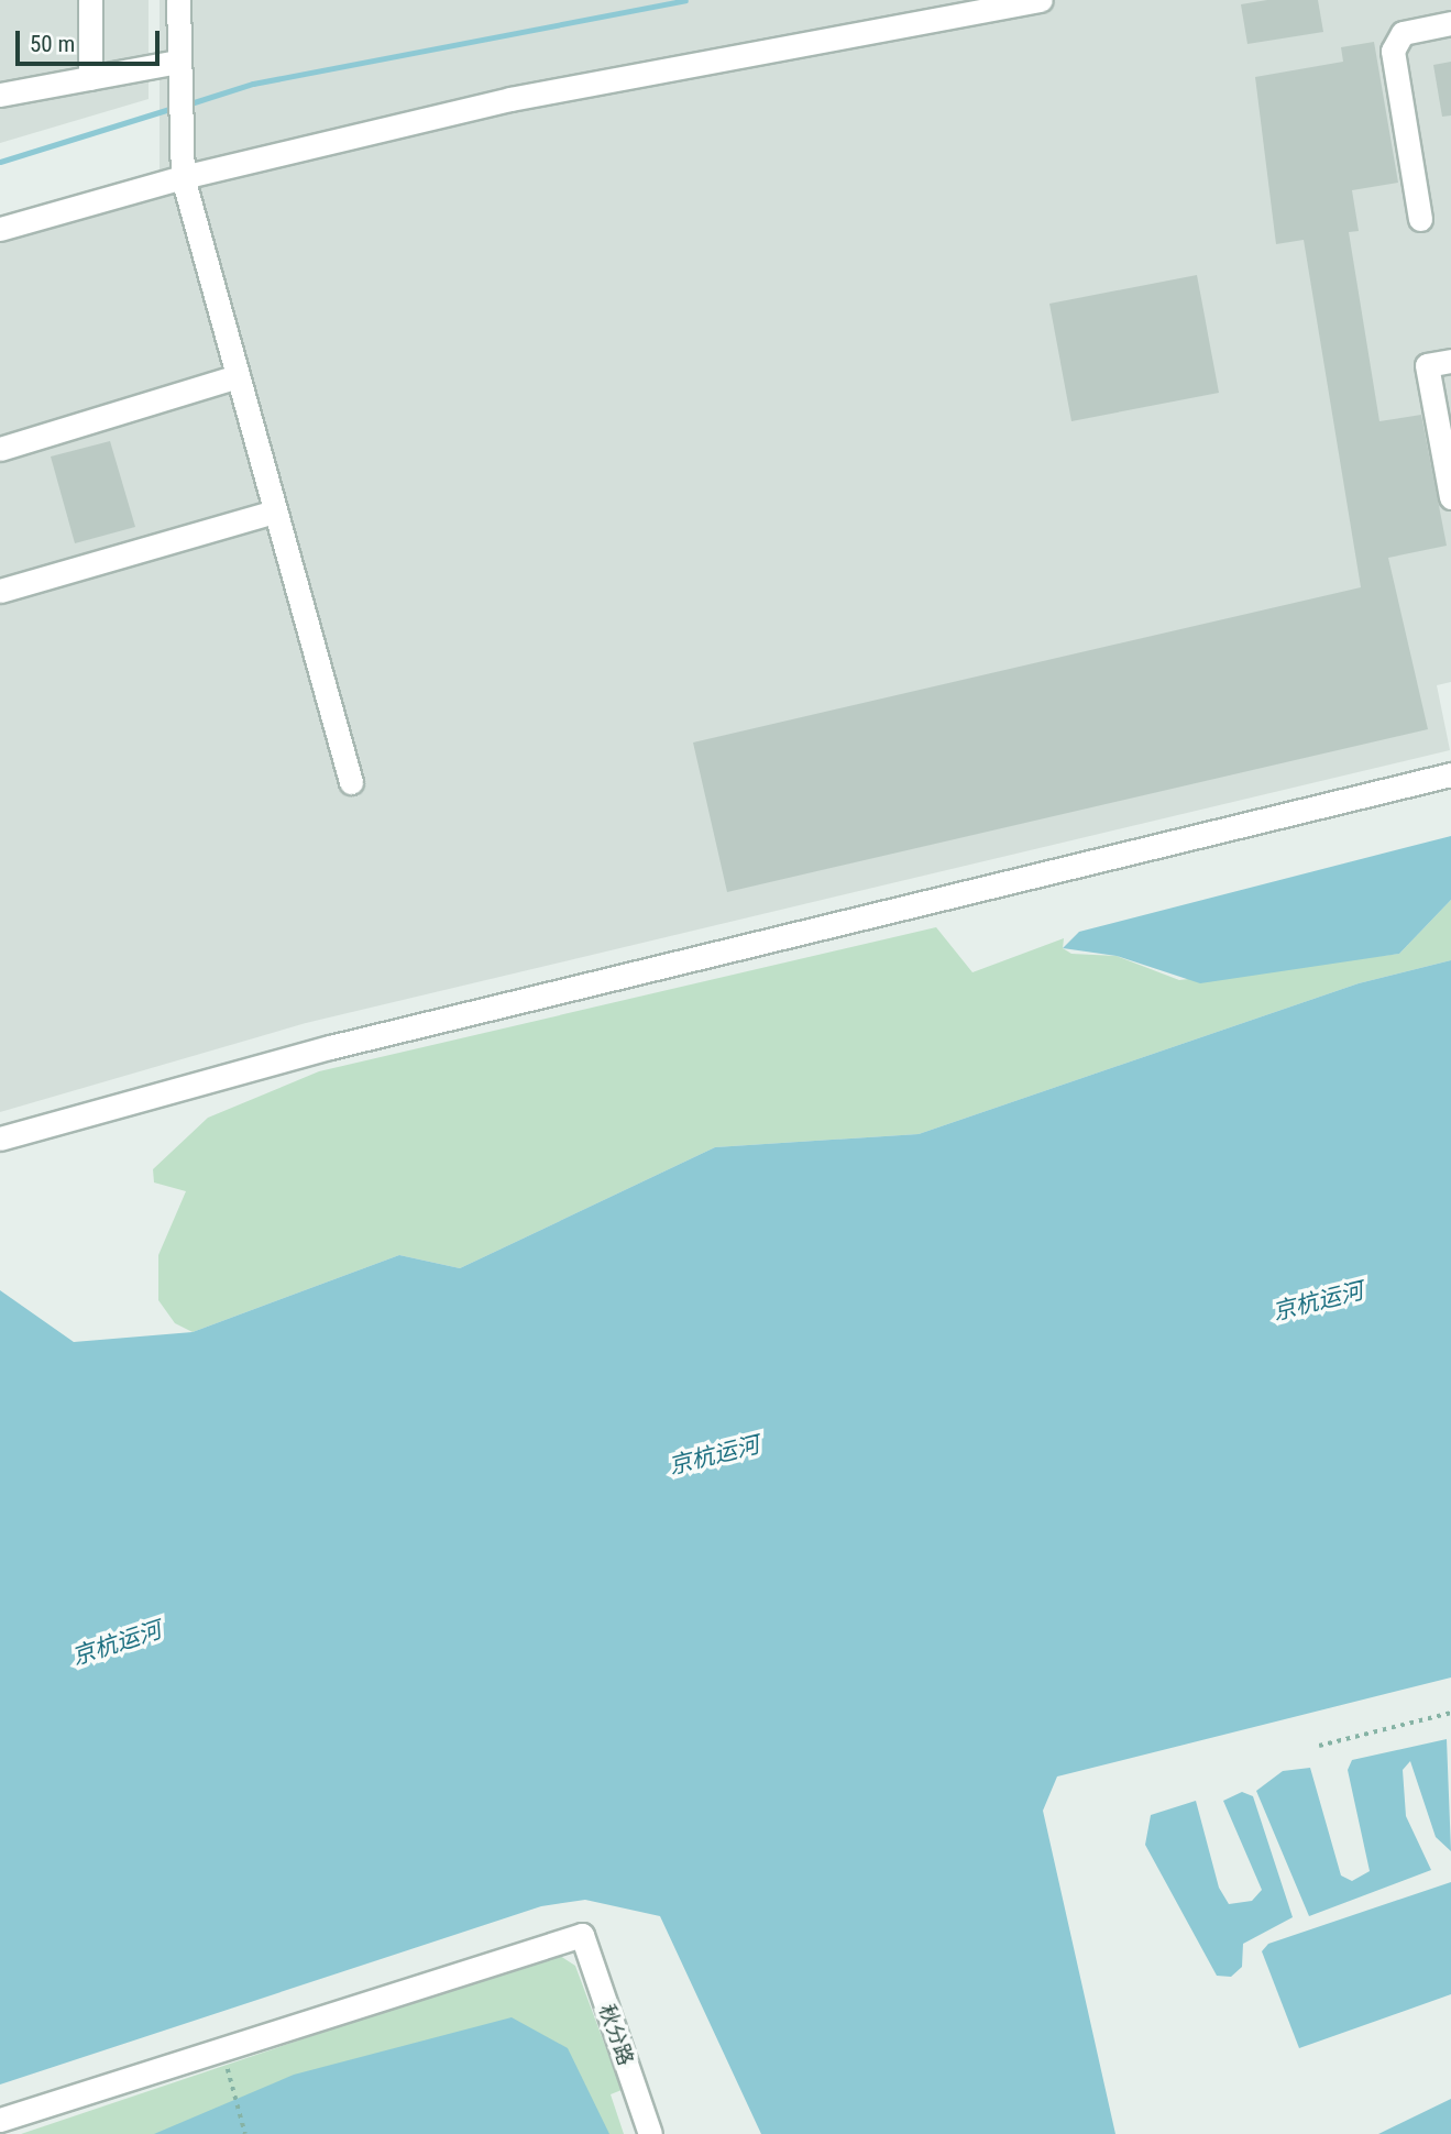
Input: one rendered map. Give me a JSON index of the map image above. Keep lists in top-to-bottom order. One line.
{"streets":{"street":["秋分路"]},"water":["京杭运河"],"scale_bar":"50 m"}
